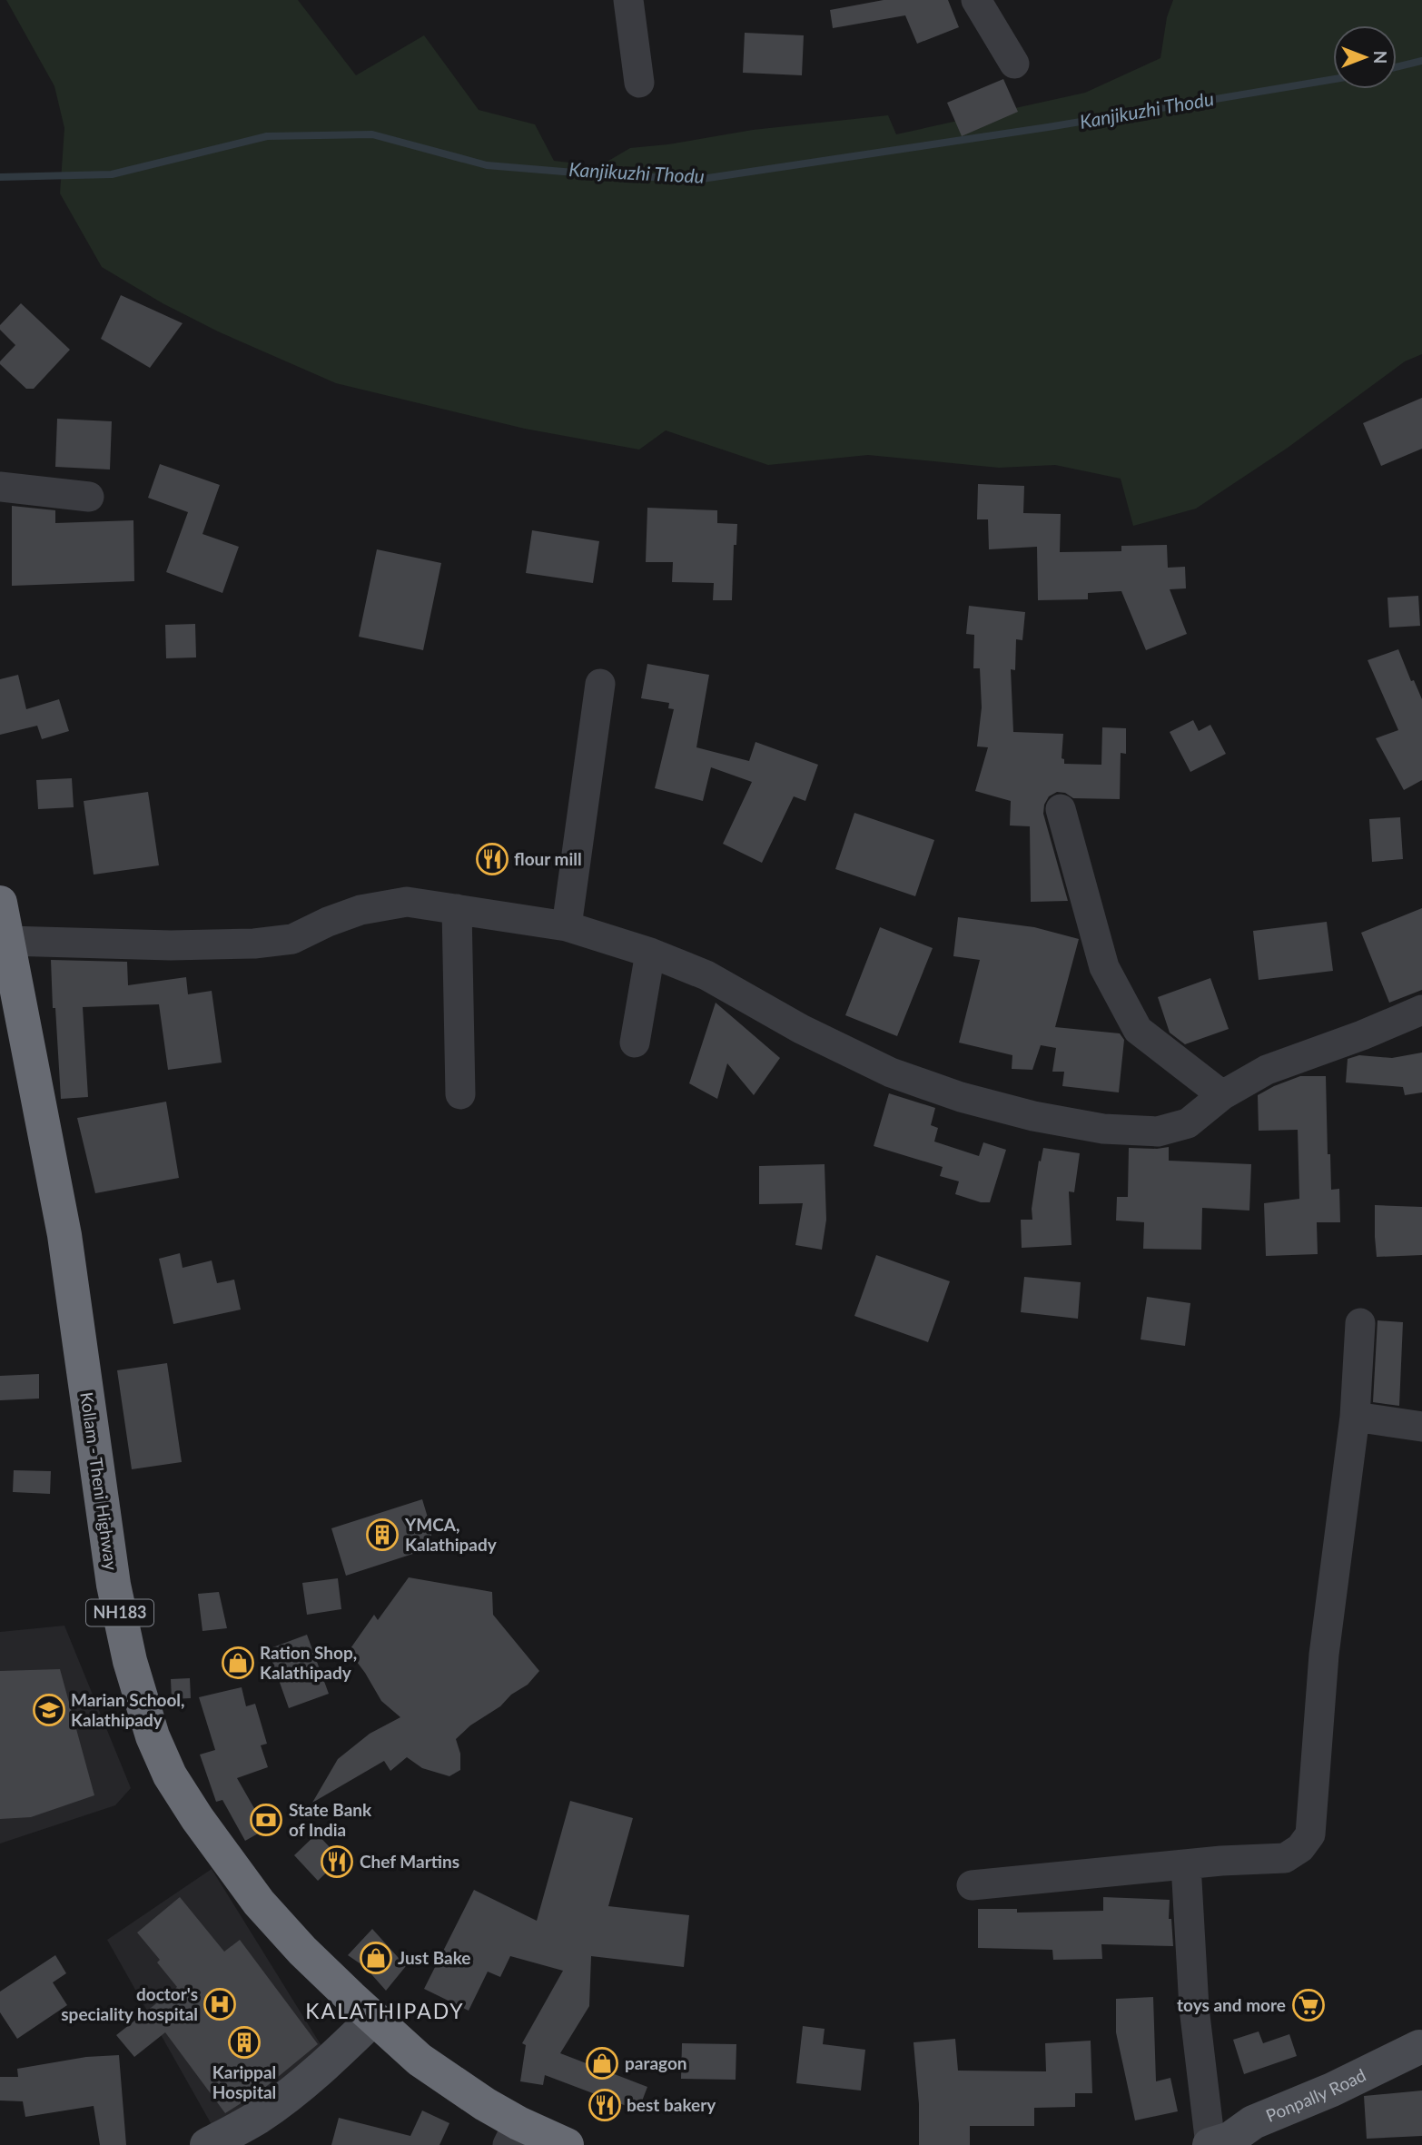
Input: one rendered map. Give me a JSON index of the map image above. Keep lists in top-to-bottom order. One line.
{"streets":{"highway":["Kollam - Theni Highway","NH183"],"main road":["Ponpally Road"]},"districts":["KALATHIPADY"],"water":["Kanjikuzhi Thodu"],"places":{"restaurant":["flour mill","Chef Martins","best bakery"],"building":["YMCA, Kalathipady","Karippal Hospital"],"shop":["Ration Shop, Kalathipady","Just Bake","paragon"],"school or university":["Marian School, Kalathipady"],"bank":["State Bank of India"],"hospital":["doctor's speciality hospital"],"supermarket":["toys and more"]},"north":"right"}
